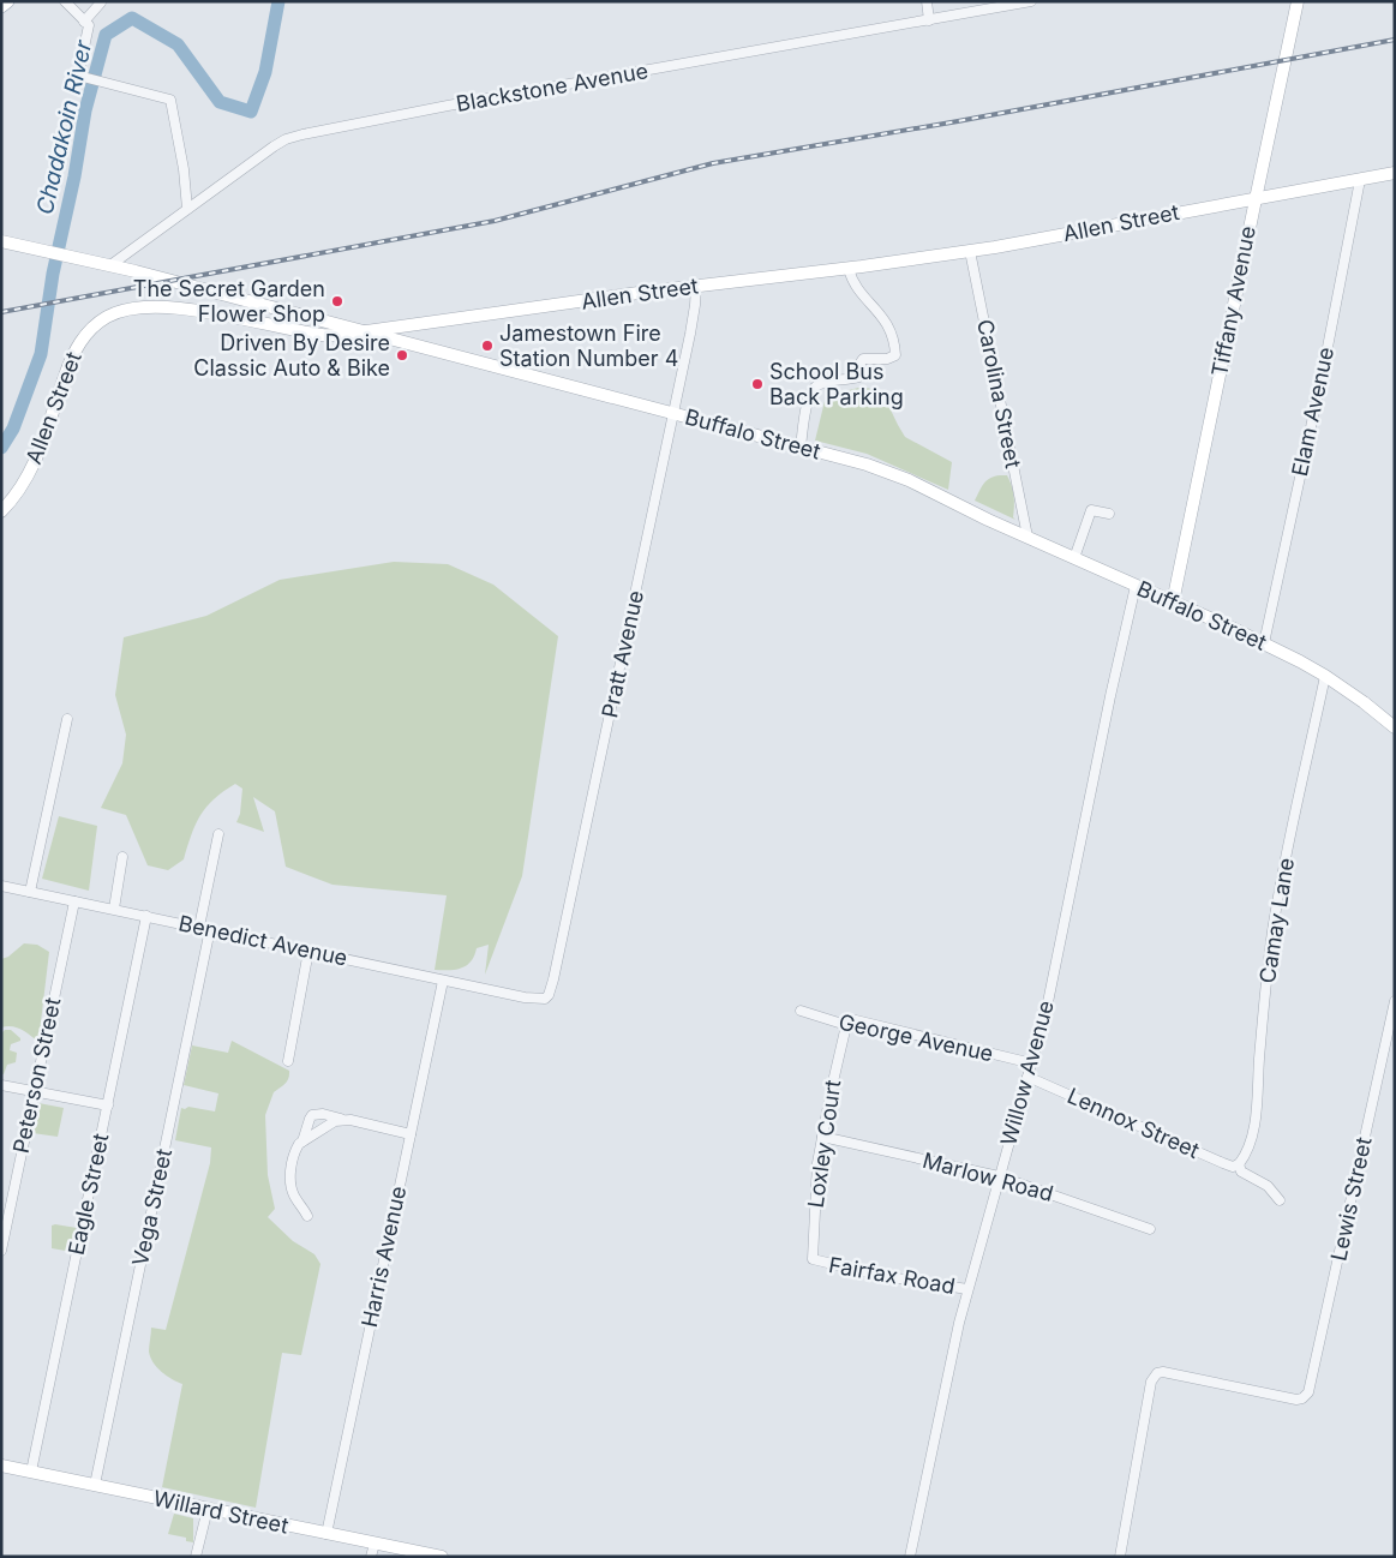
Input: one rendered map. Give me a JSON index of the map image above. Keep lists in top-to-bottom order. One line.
{"streets":{"street":["Blackstone Avenue","Allen Street","Tiffany Avenue","Carolina Street","Elam Avenue","Buffalo Street","Pratt Avenue","Camay Lane","Benedict Avenue","George Avenue","Willow Avenue","Peterson Street","Lennox Street","Loxley Court","Marlow Road","Eagle Street","Lewis Street","Vega Street","Harris Avenue","Fairfax Road","Willard Street"]},"crossings":[["Blackstone Avenue","Buffalo Street"],["Allen Street","Tiffany Avenue"],["Allen Street","Carolina Street"],["Allen Street","Elam Avenue"],["Allen Street","Buffalo Street"],["Allen Street","Pratt Avenue"],["Tiffany Avenue","Buffalo Street"],["Carolina Street","Buffalo Street"],["Elam Avenue","Buffalo Street"],["Buffalo Street","Pratt Avenue"],["Buffalo Street","Camay Lane"],["Buffalo Street","Willow Avenue"],["Pratt Avenue","Benedict Avenue"],["Camay Lane","Lennox Street"],["Benedict Avenue","Peterson Street"],["Benedict Avenue","Eagle Street"],["Benedict Avenue","Vega Street"],["Benedict Avenue","Harris Avenue"],["George Avenue","Willow Avenue"],["George Avenue","Loxley Court"],["Willow Avenue","Lennox Street"],["Willow Avenue","Marlow Road"],["Willow Avenue","Fairfax Road"],["Loxley Court","Marlow Road"],["Loxley Court","Fairfax Road"],["Eagle Street","Willard Street"],["Vega Street","Willard Street"],["Harris Avenue","Willard Street"]],"water":["Chadakoin River"],"places":["The Secret Garden Flower Shop","Jamestown Fire Station Number 4","Driven By Desire Classic Auto & Bike","School Bus Back Parking"]}
